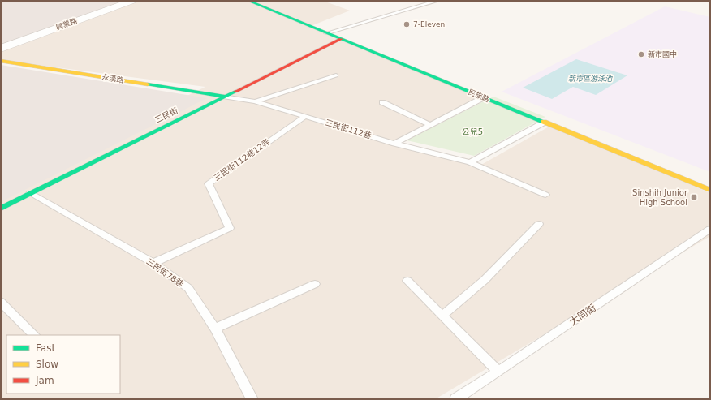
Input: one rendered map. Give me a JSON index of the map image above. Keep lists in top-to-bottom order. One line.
{"streets":{"street":["興業路","永漢路","民族路","三民街"],"lane":["三民街112巷","三民街112巷12弄","三民街78巷","大同街"]},"crossings":[["永漢路","三民街"],["永漢路","三民街112巷"],["民族路","三民街"],["三民街","三民街112巷"],["三民街","三民街78巷"],["三民街112巷","三民街112巷12弄"],["三民街112巷12弄","三民街78巷"]],"water":["新市區游泳池"],"parks":["公兒5"],"places":{"other":["7-Eleven","新市國中"],"transit":["Sinshih Junior High School"]},"legend":["Fast","Slow","Jam"]}
